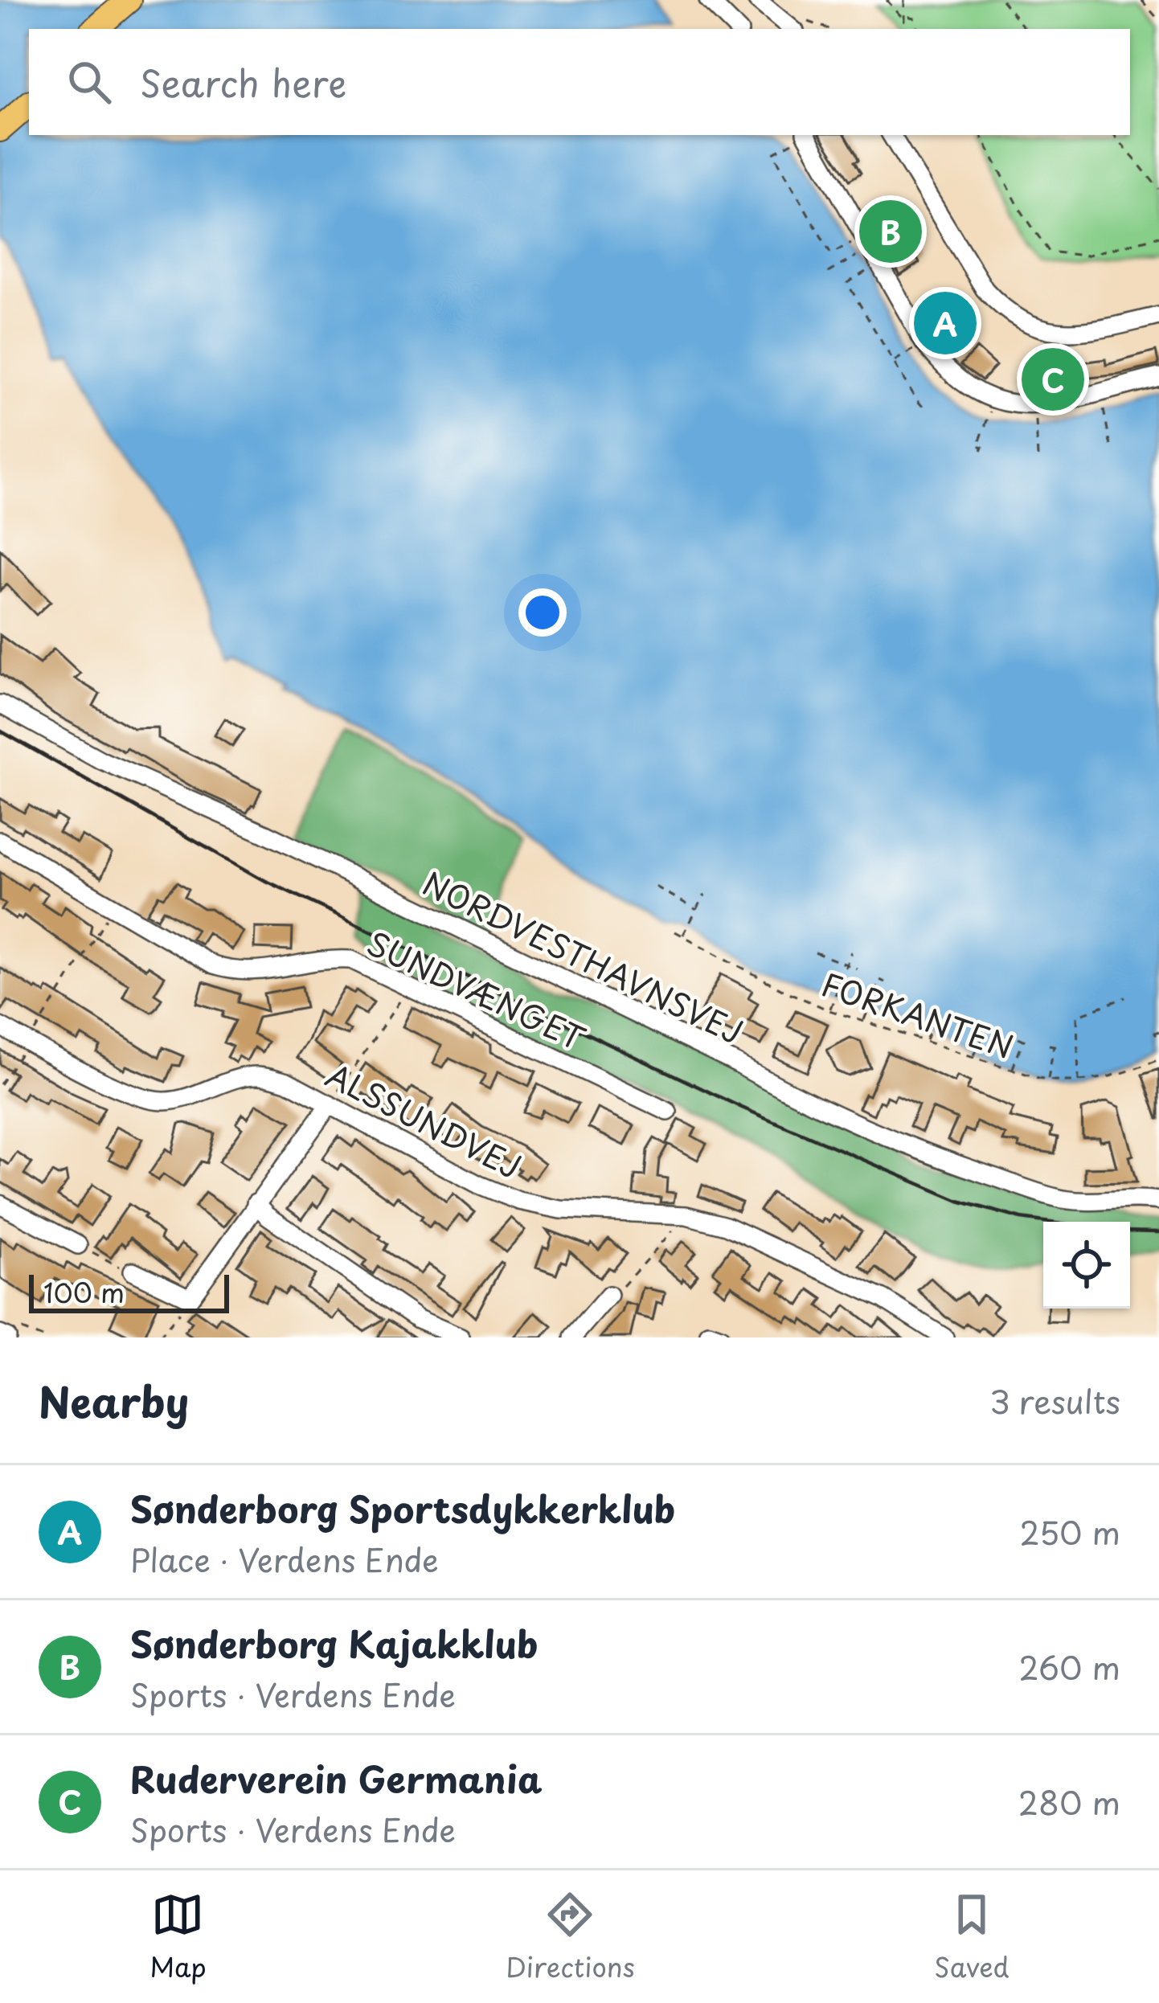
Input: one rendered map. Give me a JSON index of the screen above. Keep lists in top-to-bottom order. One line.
{"streets":{"street":["NORDVESTHAVNSVEJ","SUNDVÆNGET","ALSSUNDVEJ"],"path":["FORKANTEN"]},"scale_bar":"100 m","page":{"search":"Search here","pins":["B","A","C"],"scale":"100 m","heading":["Nearby","3 results"],"list":[{"mark":"A","name":"Sønderborg Sportsdykkerklub","note":"Place · Verdens Ende","value":"250 m"},{"mark":"B","name":"Sønderborg Kajakklub","note":"Sports · Verdens Ende","value":"260 m"},{"mark":"C","name":"Ruderverein Germania","note":"Sports · Verdens Ende","value":"280 m"}],"nav":["Map","Directions","Saved"]}}
